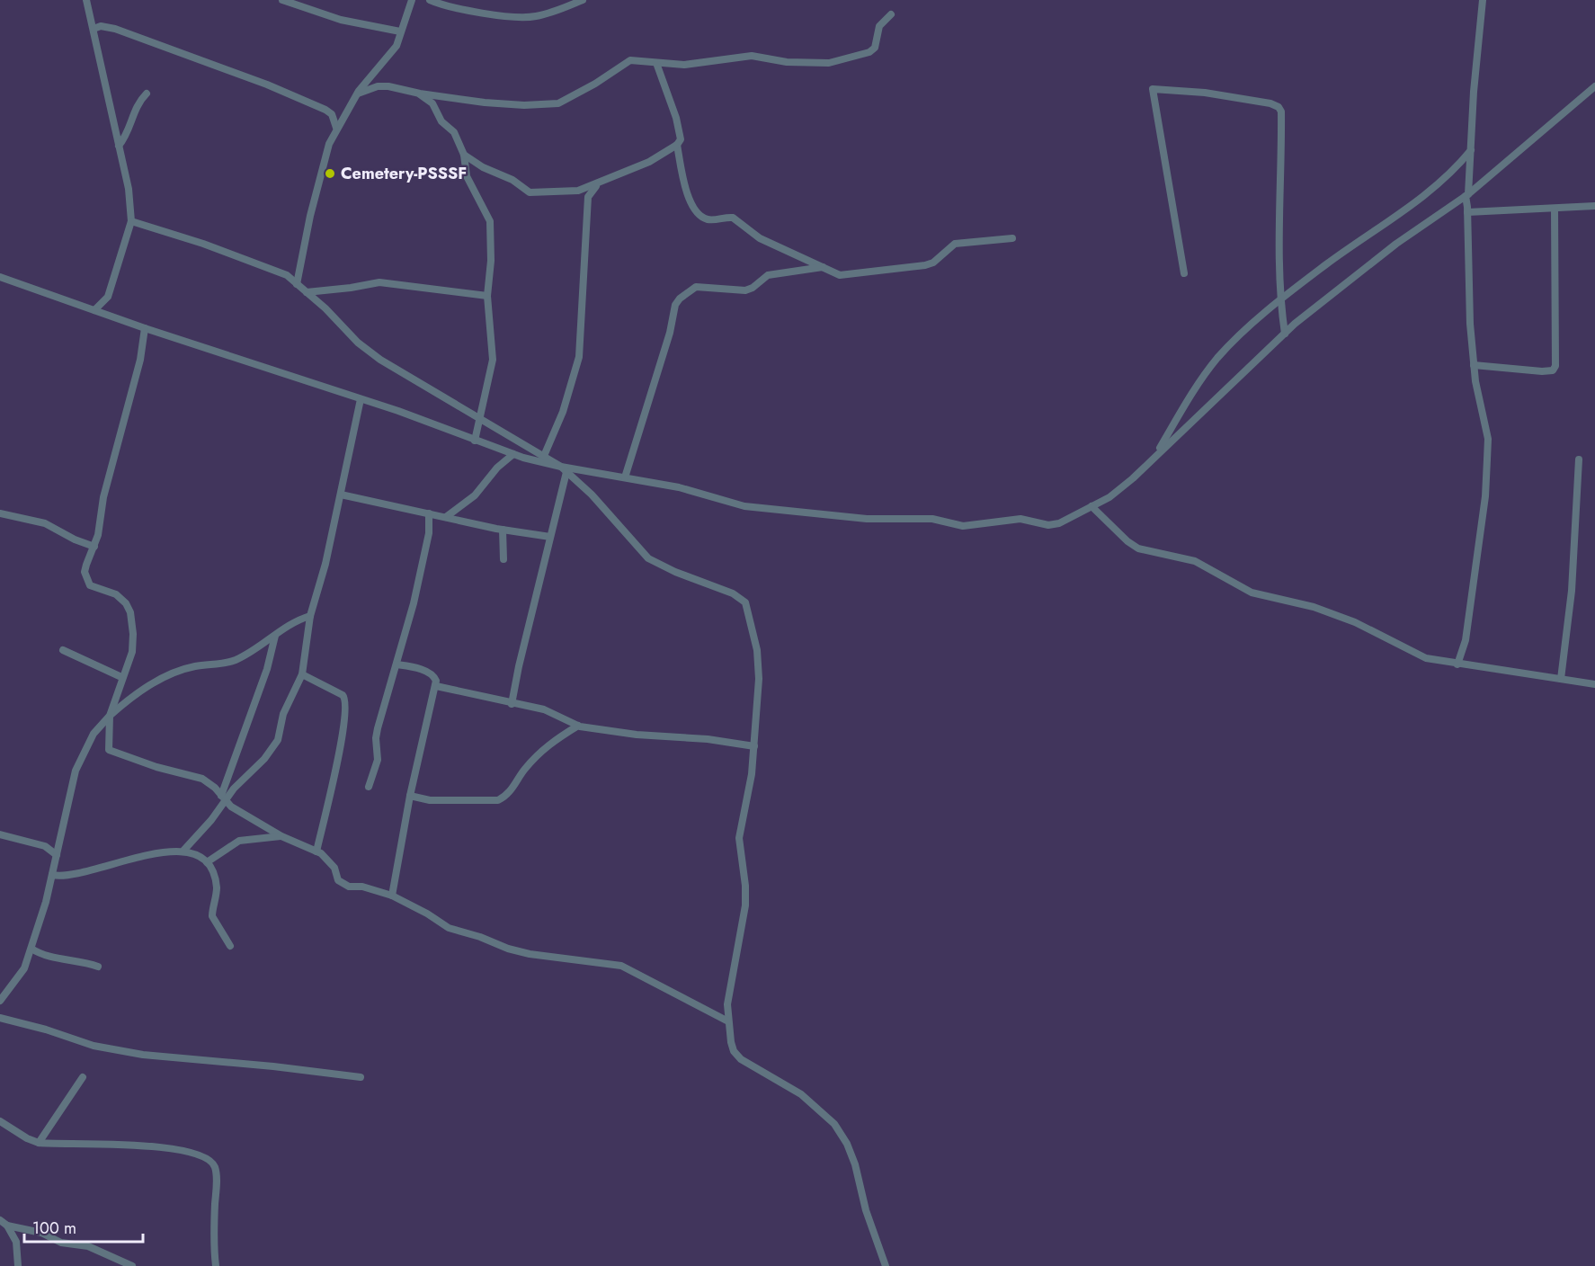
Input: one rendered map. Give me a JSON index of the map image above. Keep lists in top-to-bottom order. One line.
{"places":["Cemetery-PSSSF"],"scale_bar":"100 m"}
